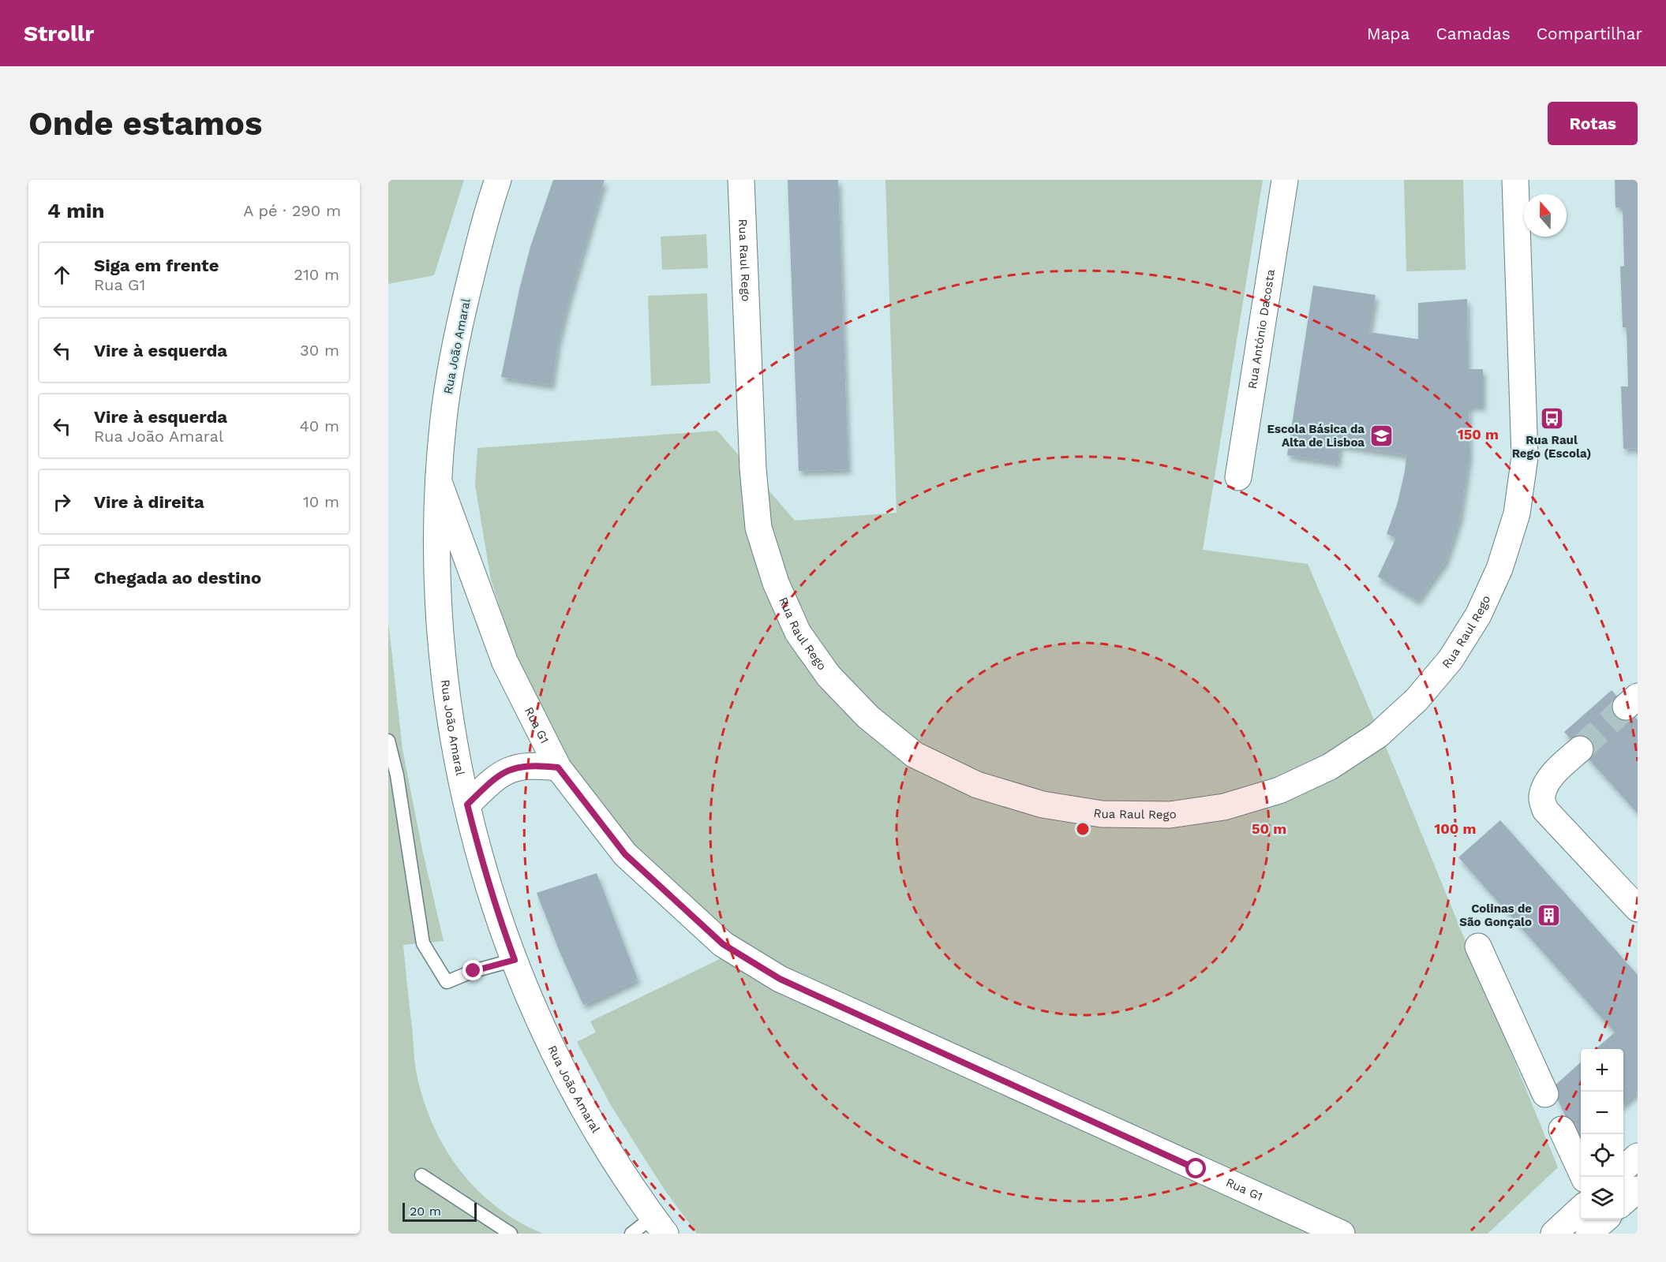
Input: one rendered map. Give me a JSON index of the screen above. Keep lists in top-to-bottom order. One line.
{"streets":{"street":["Rua Raul Rego","Rua António Dacosta","Rua João Amaral","Rua G1"]},"crossings":[["Rua João Amaral","Rua G1"]],"places":{"bus stop":["Rua Raul Rego (Escola)"],"school or university":["Escola Básica da Alta de Lisboa"],"building":["Colinas de São Gonçalo"]},"scale_bar":"20 m","north":"top","page":{"header":"Strollr","nav":["Mapa","Camadas","Compartilhar"],"buttons":"Rotas","title":"Onde estamos","heading":["4 min","A pé · 290 m"],"list":[["Siga em frente","Rua G1","210 m"],["Vire à esquerda","30 m"],["Vire à esquerda","Rua João Amaral","40 m"],["Vire à direita","10 m"],"Chegada ao destino"],"map_buttons":["+","−"],"scale":"20 m"},"rings":["150 m","50 m","100 m"]}
